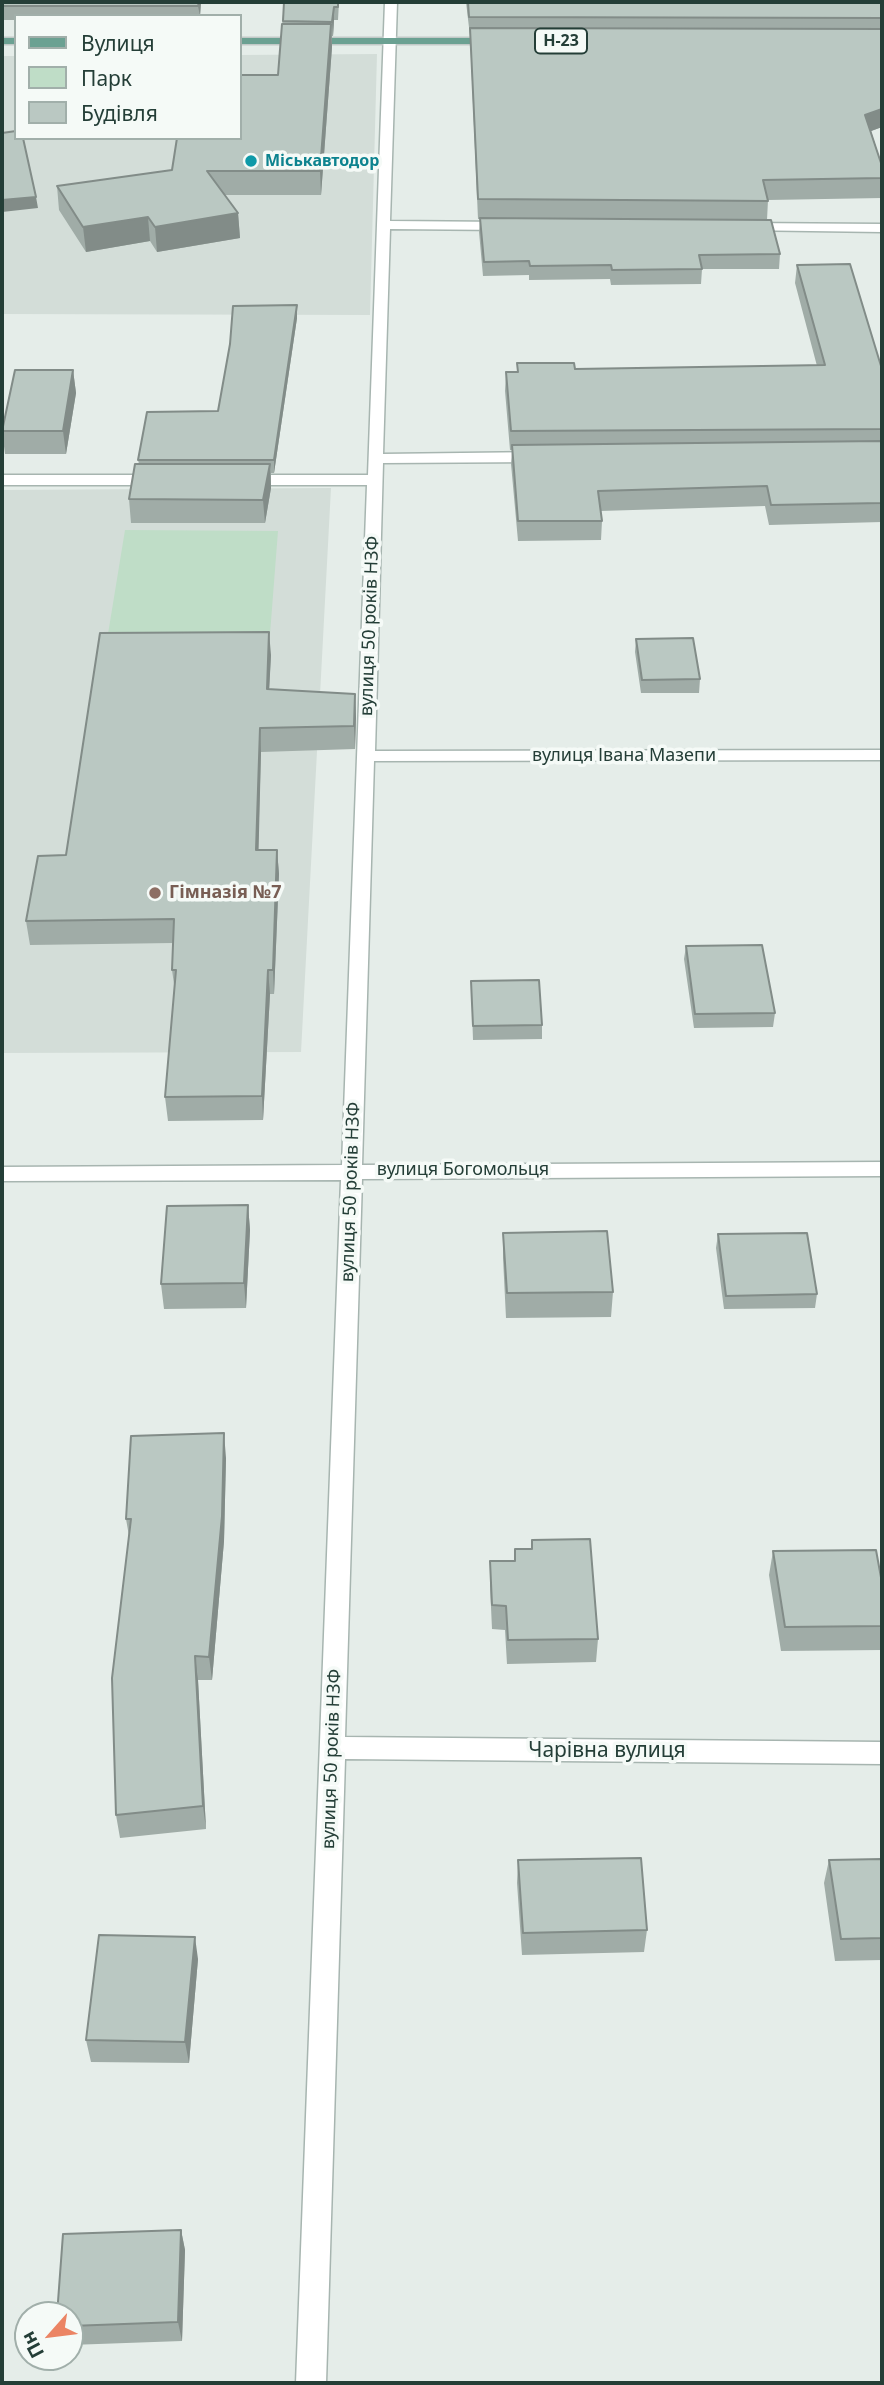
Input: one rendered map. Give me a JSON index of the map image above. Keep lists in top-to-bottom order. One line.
{"streets":{"main road":["Н-23"],"street":["вулиця 50 років НЗФ","вулиця Івана Мазепи","вулиця Богомольця","Чарівна вулиця"]},"crossings":[["Н-23","вулиця 50 років НЗФ"],["вулиця 50 років НЗФ","вулиця Івана Мазепи"],["вулиця 50 років НЗФ","вулиця Богомольця"],["вулиця 50 років НЗФ","Чарівна вулиця"]],"places":["Міськавтодор","Гімназія №7"],"legend":["Вулиця","Парк","Будівля"],"north":"bottom left"}
